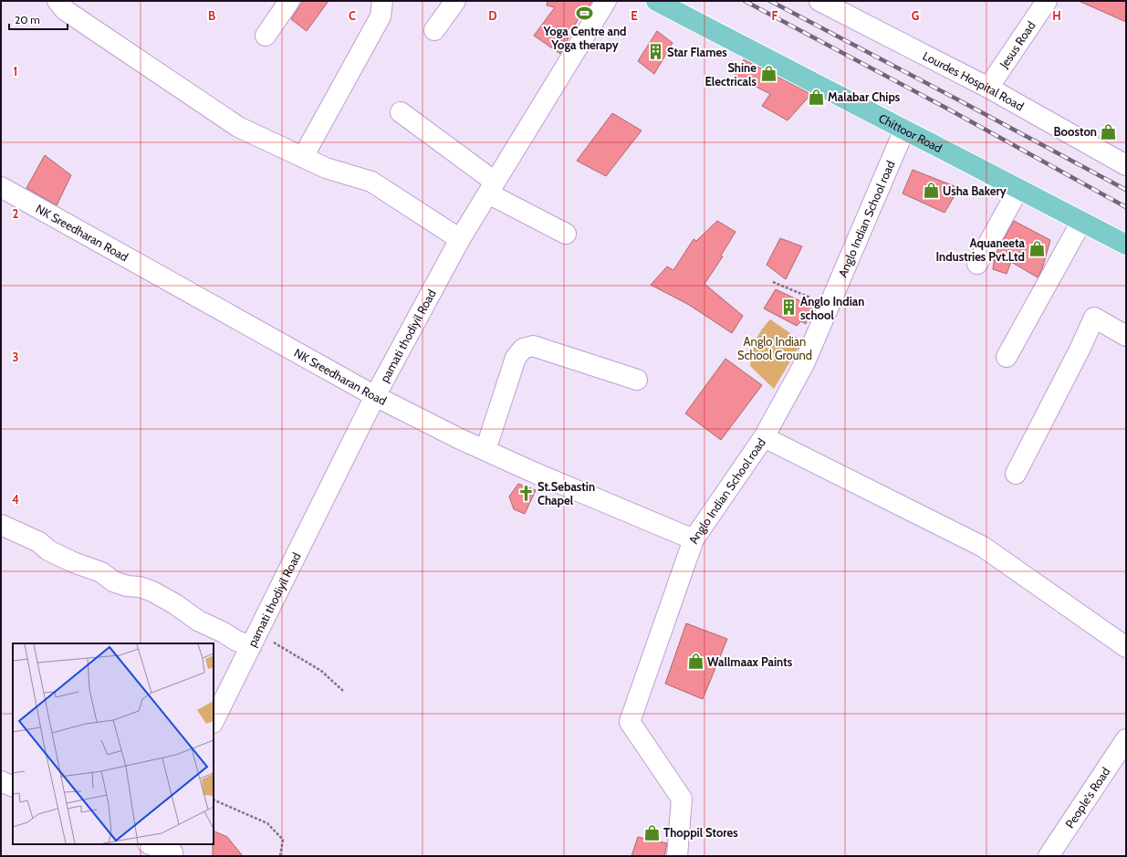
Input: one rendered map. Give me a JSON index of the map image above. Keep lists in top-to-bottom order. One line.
{"streets":{"main road":["Chittoor Road"],"street":["Jesus Road","Lourdes Hospital Road","Anglo Indian School road","NK Sreedharan Road","pamati thodiyil Road","People's Road"]},"crossings":[["Jesus Road","Lourdes Hospital Road"],["Chittoor Road","Anglo Indian School road"],["Anglo Indian School road","NK Sreedharan Road"],["NK Sreedharan Road","pamati thodiyil Road"]],"parks":["Anglo Indian School Ground"],"places":{"sports":["Yoga Centre and Yoga therapy"],"building":["Star Flames","Anglo Indian school"],"shop":["Shine Electricals","Malabar Chips","Booston","Usha Bakery","Aquaneeta Industries Pvt.Ltd","Wallmaax Paints","Thoppil Stores"],"church":["St.Sebastin Chapel"]},"scale_bar":"20 m","grid":{"columns":["B","C","D","E","F","G","H"],"rows":["1","2","3","4"]}}
